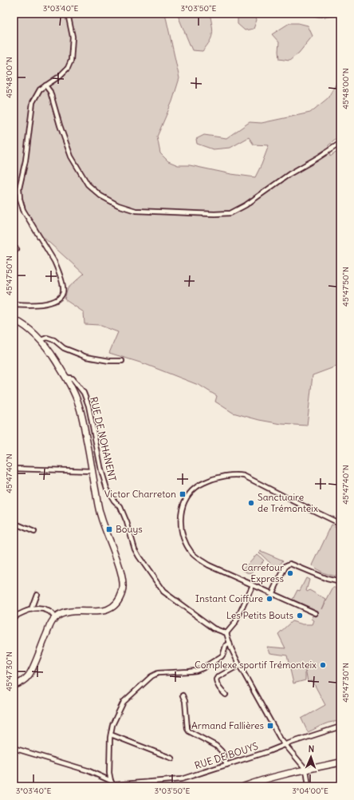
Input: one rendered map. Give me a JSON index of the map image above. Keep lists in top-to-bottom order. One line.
{"streets":{"street":["RUE DE NOHANENT","RUE DE BOUYS"]},"places":{"transit":["Victor Charreton","Bouys","Armand Fallières"],"other":["Sanctuaire de Trémonteix","Carrefour Express","Instant Coiffure","Les Petits Bouts","Complexe sportif Trémonteix"]},"north":"top","coordinates":["3°03'40\"E","3°03'50\"E","45°48'00\"N","45°47'50\"N","45°47'40\"N","45°47'30\"N","3°04'00\"E"]}
